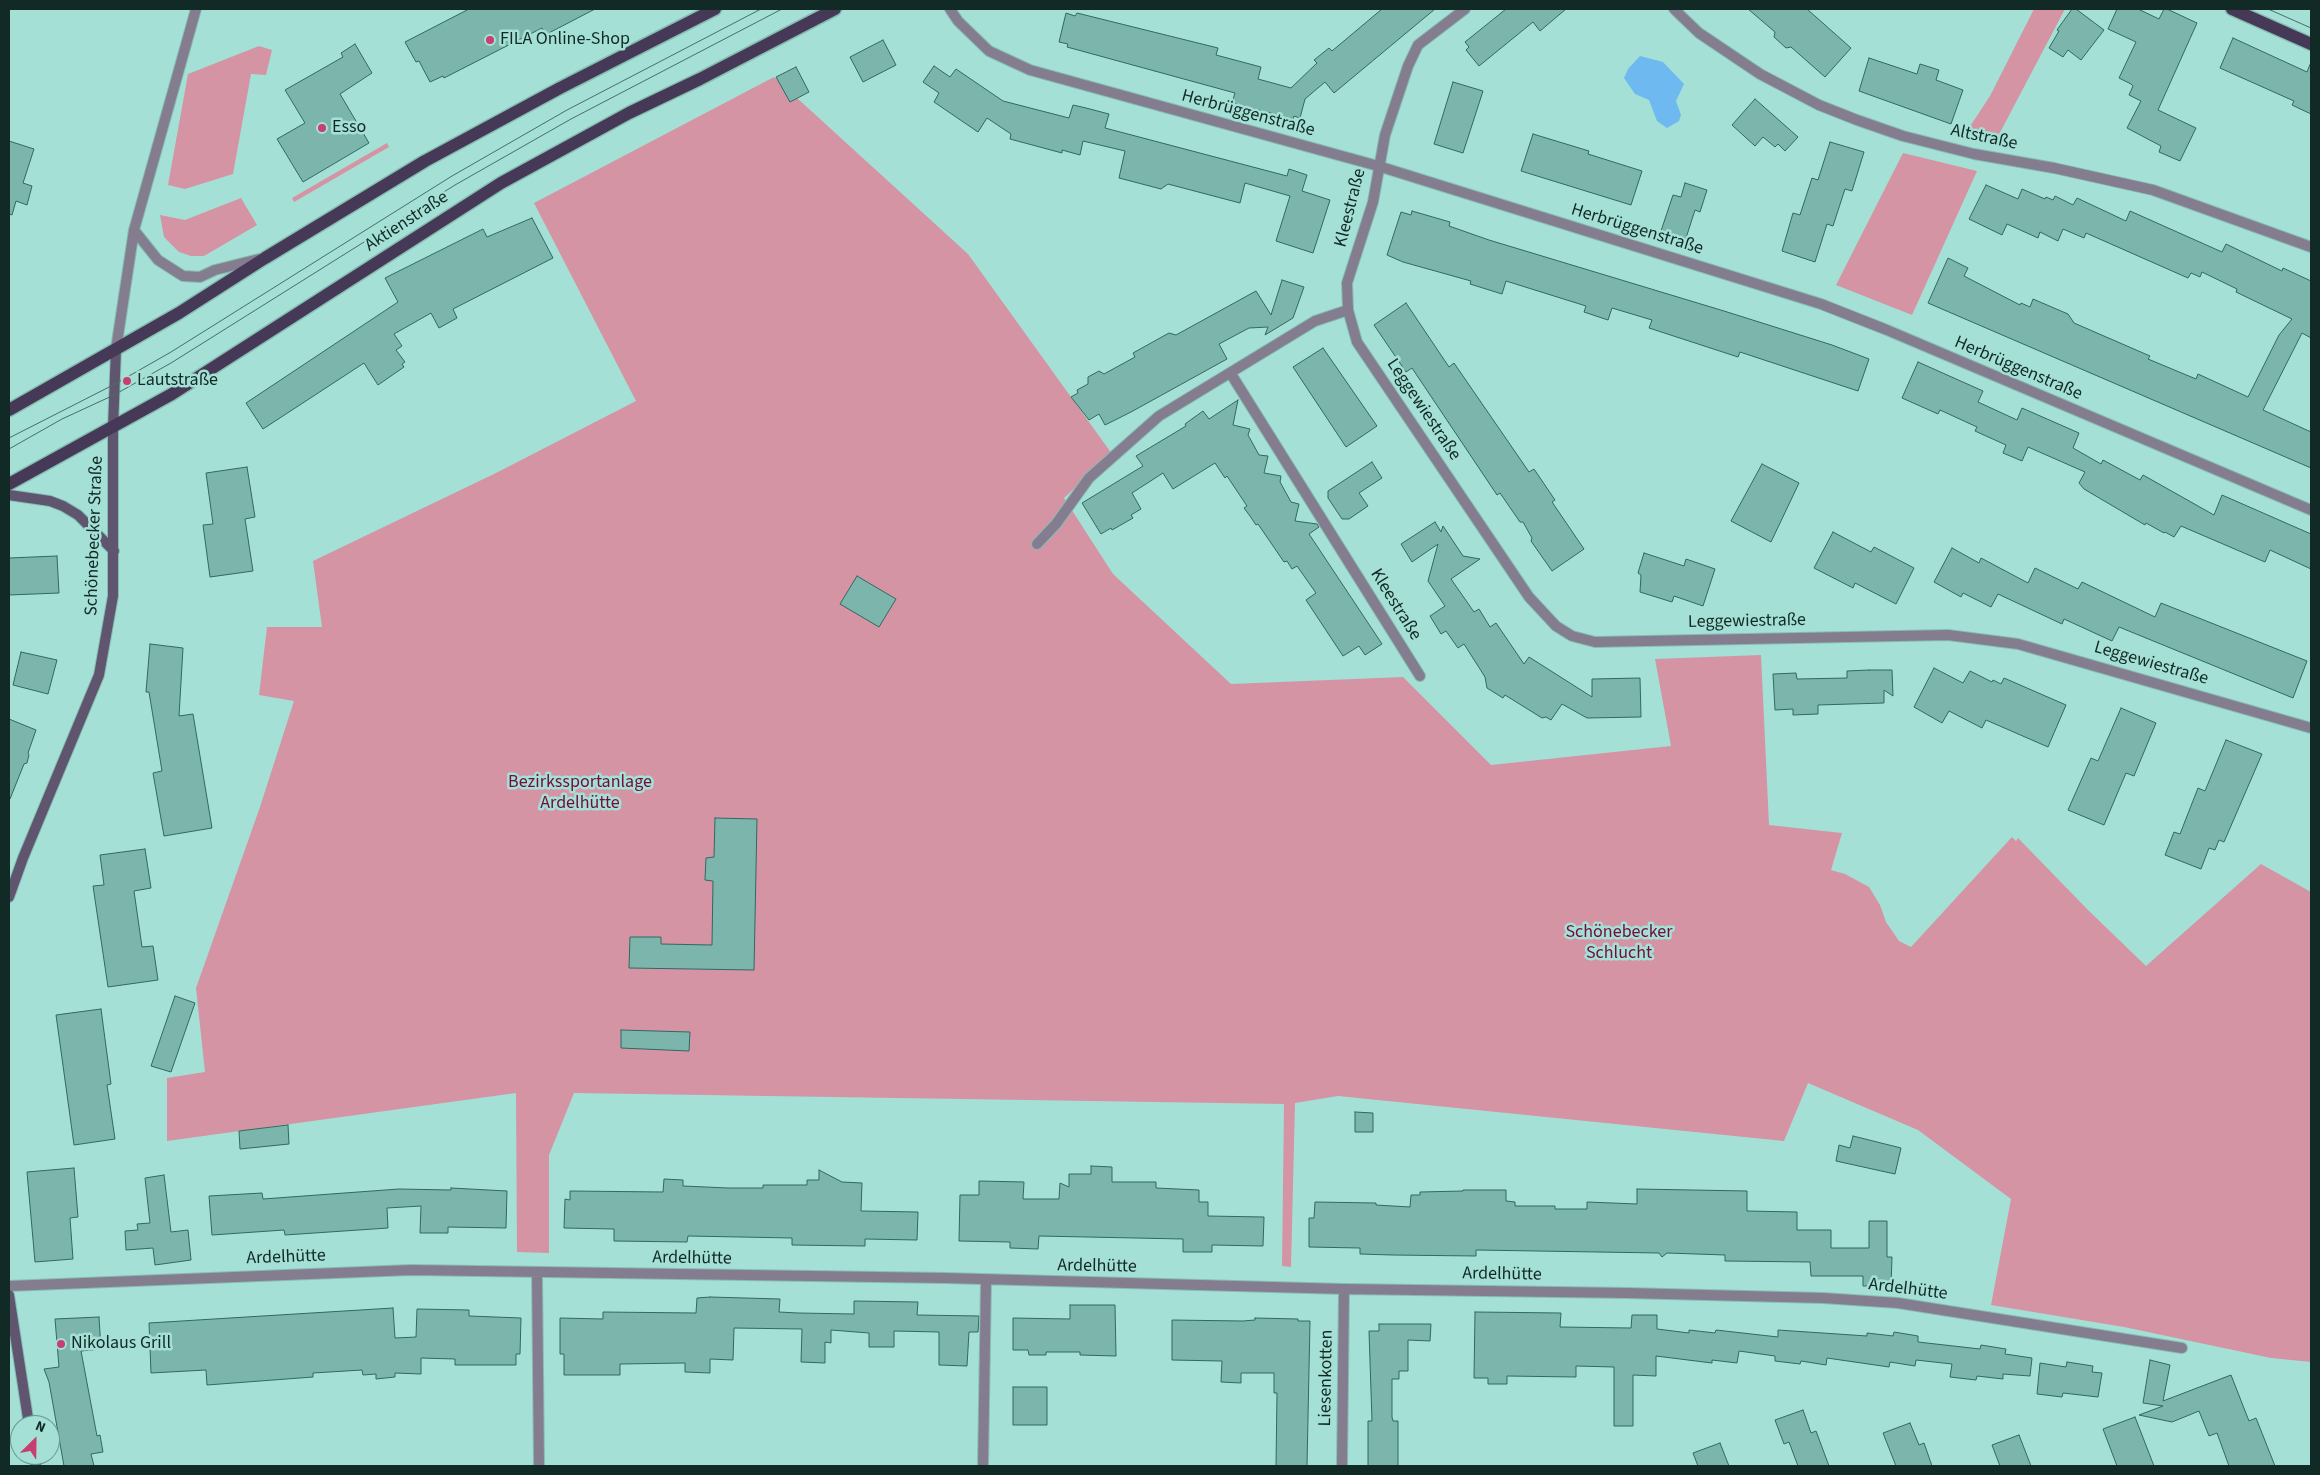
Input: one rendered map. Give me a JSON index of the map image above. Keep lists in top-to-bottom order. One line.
{"streets":{"main road":["Aktienstraße"],"street":["Herbrüggenstraße","Altstraße","Kleestraße","Leggewiestraße","Schönebecker Straße","Ardelhütte","Liesenkotten"]},"crossings":[["Herbrüggenstraße","Kleestraße"],["Kleestraße","Leggewiestraße"],["Aktienstraße","Schönebecker Straße"],["Ardelhütte","Liesenkotten"]],"parks":["Bezirkssportanlage Ardelhütte","Schönebecker Schlucht"],"places":["FILA Online-Shop","Esso","Lautstraße","Nikolaus Grill"],"north":"top right"}
